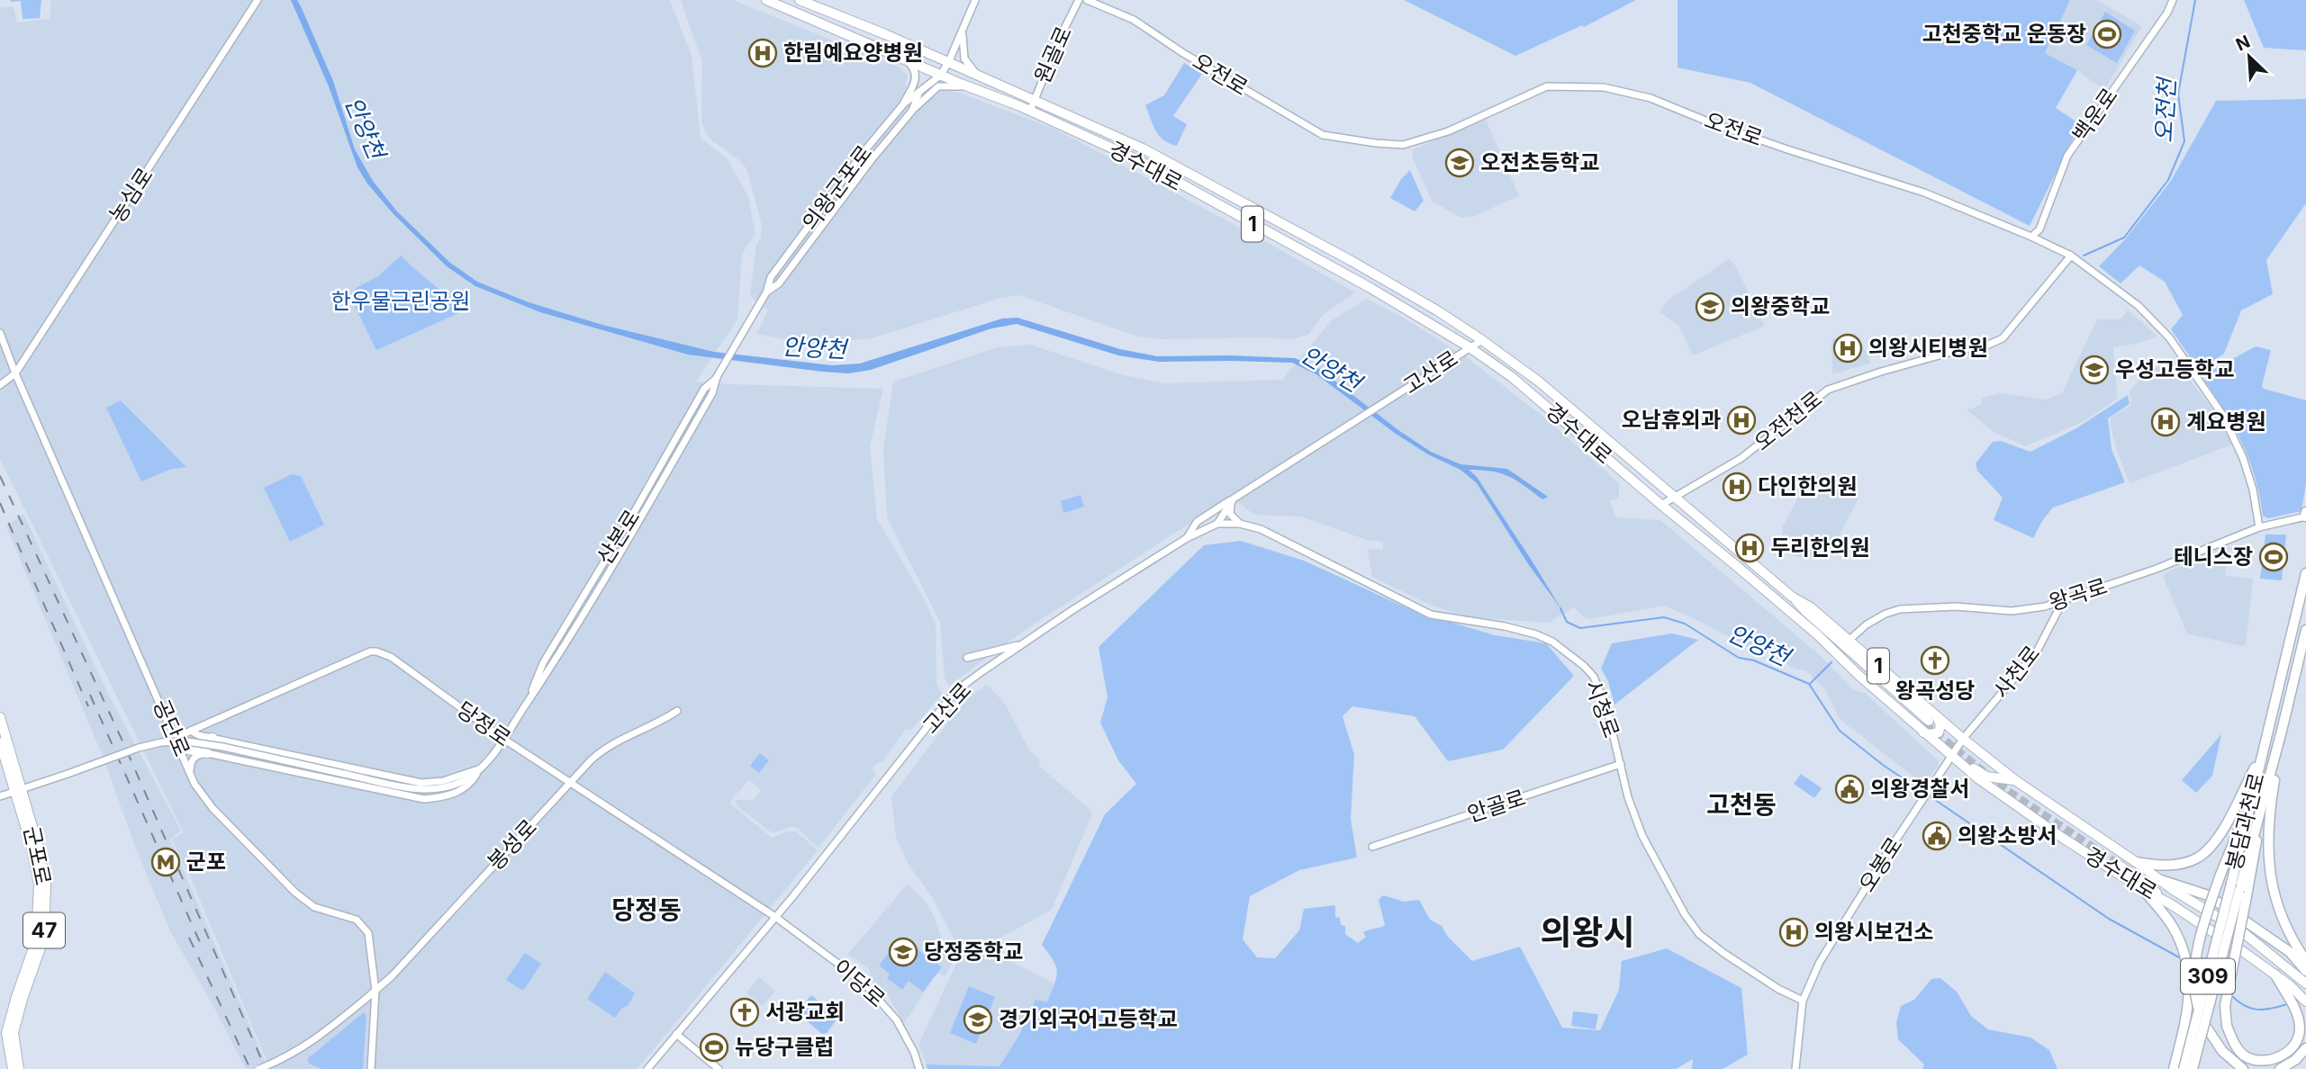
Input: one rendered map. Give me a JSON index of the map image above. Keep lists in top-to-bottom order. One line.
{"streets":{"highway":["봉담과천로","309"],"main road":["경수대로","1","군포로","47"],"street":["원골로","오전로","백운로","의왕군포로","농심로","고산로","오전천로","산본로","왕곡로","사천로","시청로","당정로","공단로","안골로","봉성로","오봉로","이당로"]},"crossings":[["원골로","경수대로"],["오전로","백운로"],["오전로","오전천로"],["오전로","왕곡로"],["경수대로","의왕군포로"],["경수대로","1"],["경수대로","고산로"],["경수대로","오전천로"],["경수대로","왕곡로"],["경수대로","사천로"],["경수대로","오봉로"],["의왕군포로","산본로"],["농심로","공단로"],["고산로","시청로"],["고산로","당정로"],["고산로","이당로"],["산본로","당정로"],["산본로","군포로"],["왕곡로","사천로"],["시청로","안골로"],["시청로","오봉로"],["당정로","공단로"],["당정로","봉성로"],["당정로","이당로"],["공단로","봉성로"]],"districts":["고천동","당정동","의왕시"],"water":["오전천","안양천"],"parks":["한우물근린공원"],"places":{"sports":["고천중학교 운동장","테니스장","뉴당구클럽"],"hospital":["한림예요양병원","의왕시티병원","오남휴외과","계요병원","다인한의원","두리한의원","의왕시보건소"],"school or university":["오전초등학교","의왕중학교","우성고등학교","당정중학교","경기외국어고등학교"],"church":["왕곡성당","서광교회"],"public building":["의왕경찰서","의왕소방서"],"metro station":["군포"]},"north":"top left"}
